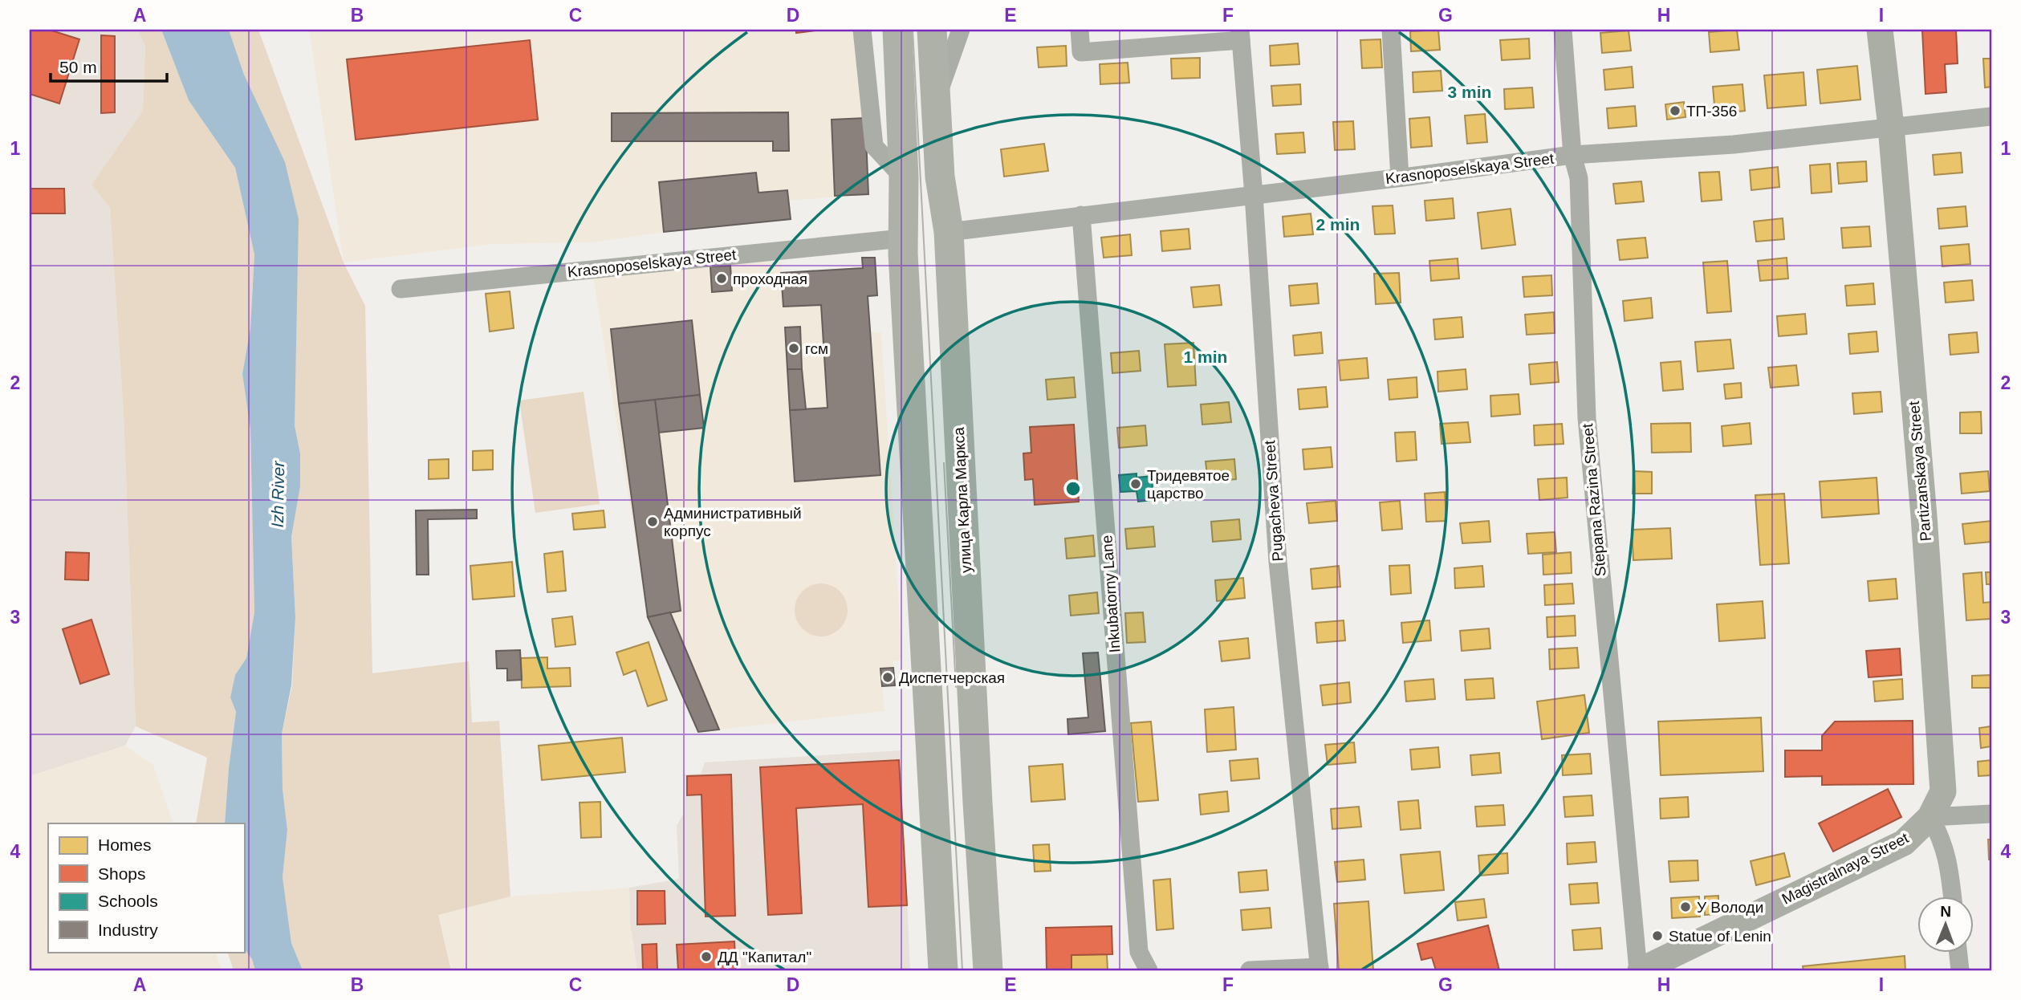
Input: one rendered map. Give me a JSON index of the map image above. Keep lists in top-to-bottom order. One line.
{"streets":{"main road":["улица Карла Маркса"],"street":["Krasnoposelskaya Street","Partizanskaya Street","Stepana Razina Street","Pugacheva Street","Inkubatorny Lane","Magistralnaya Street"]},"crossings":[["Krasnoposelskaya Street","Partizanskaya Street"],["Krasnoposelskaya Street","улица Карла Маркса"],["Krasnoposelskaya Street","Stepana Razina Street"],["Krasnoposelskaya Street","Pugacheva Street"],["Krasnoposelskaya Street","Inkubatorny Lane"],["Partizanskaya Street","Magistralnaya Street"],["Stepana Razina Street","Magistralnaya Street"]],"water":["Izh River"],"places":["ТП-356","проходная","гсм","Тридевятое царство","Административный корпус","Диспетчерская","У Володи","Statue of Lenin","ДД \"Капитал\""],"legend":["Homes","Shops","Schools","Industry"],"scale_bar":"50 m","north":"top","grid":{"columns":["A","B","C","D","E","F","G","H","I"],"rows":["1","2","3","4"]},"rings":["3 min","2 min","1 min"]}
